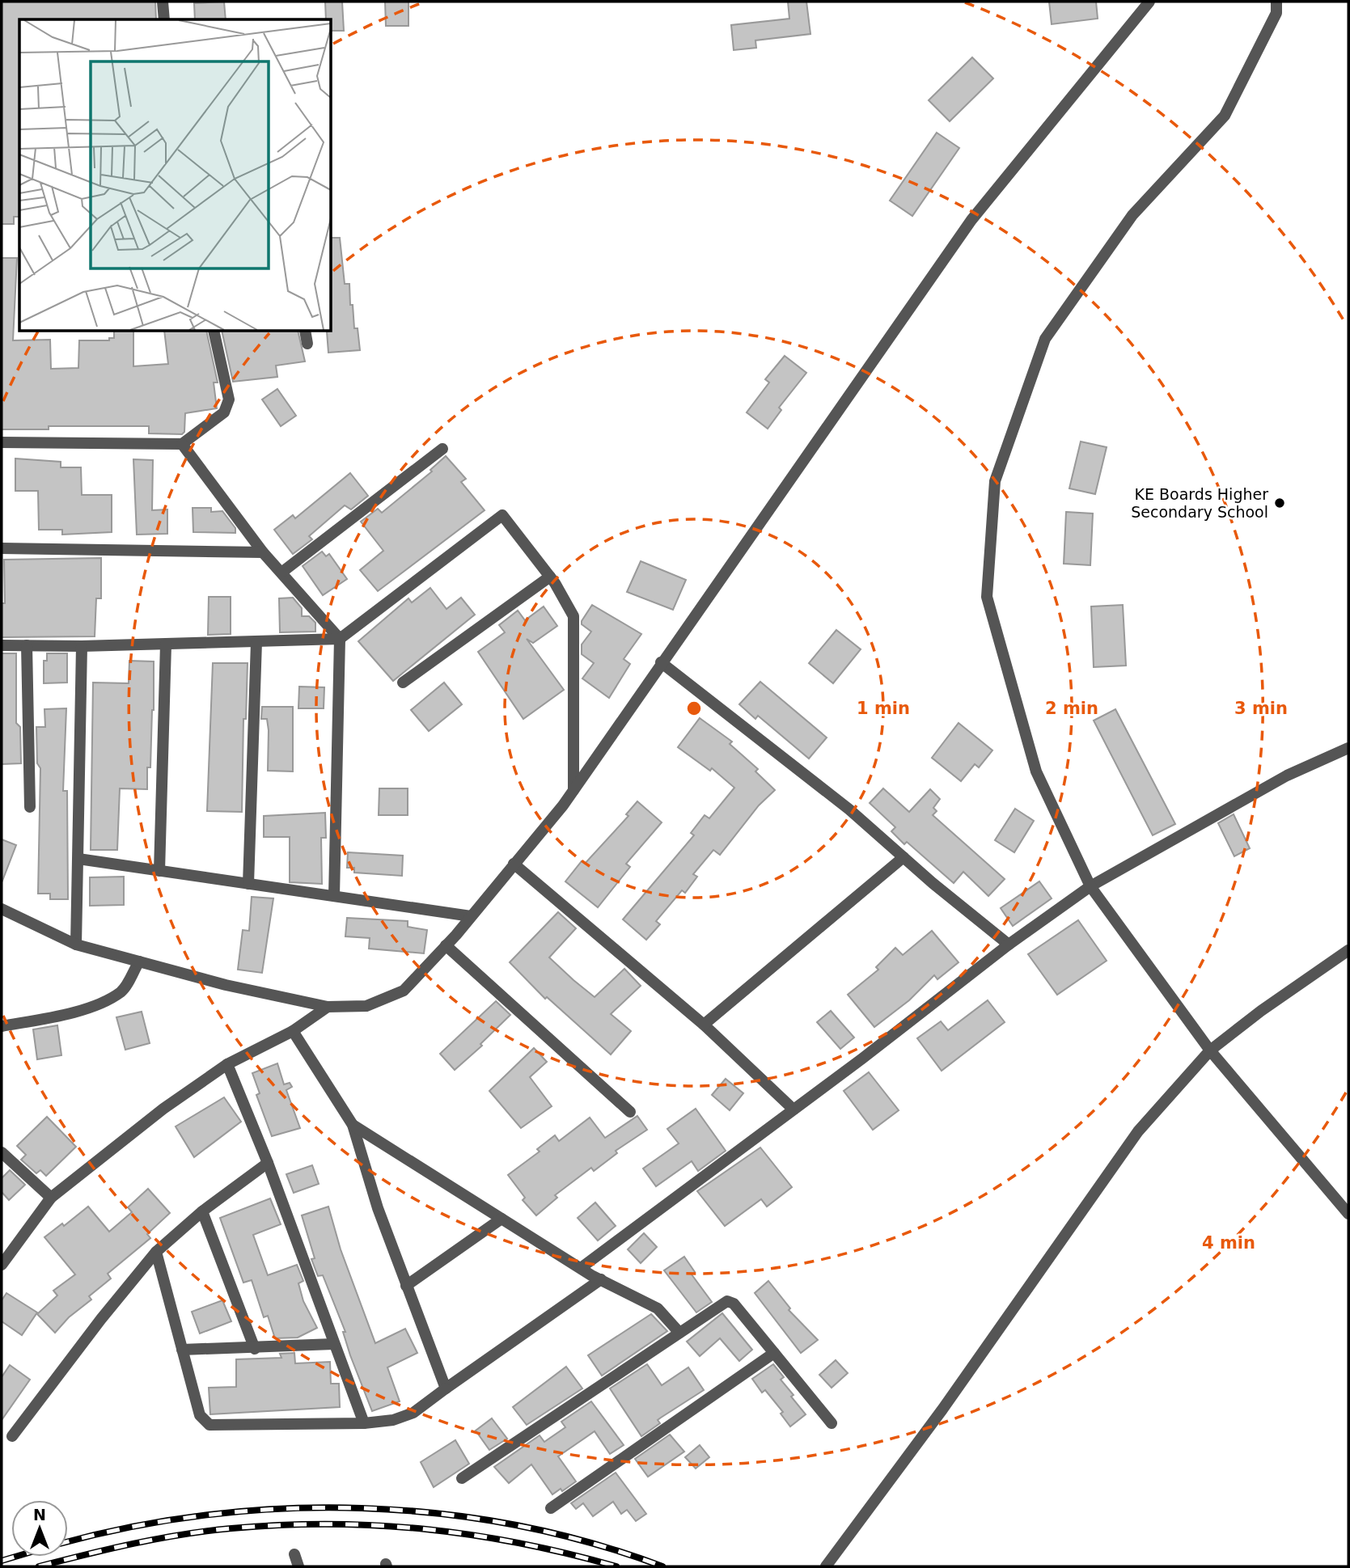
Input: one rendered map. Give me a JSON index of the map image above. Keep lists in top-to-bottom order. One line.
{"places":["KE Boards Higher Secondary School"],"north":"top","rings":["1 min","2 min","3 min","4 min"]}
